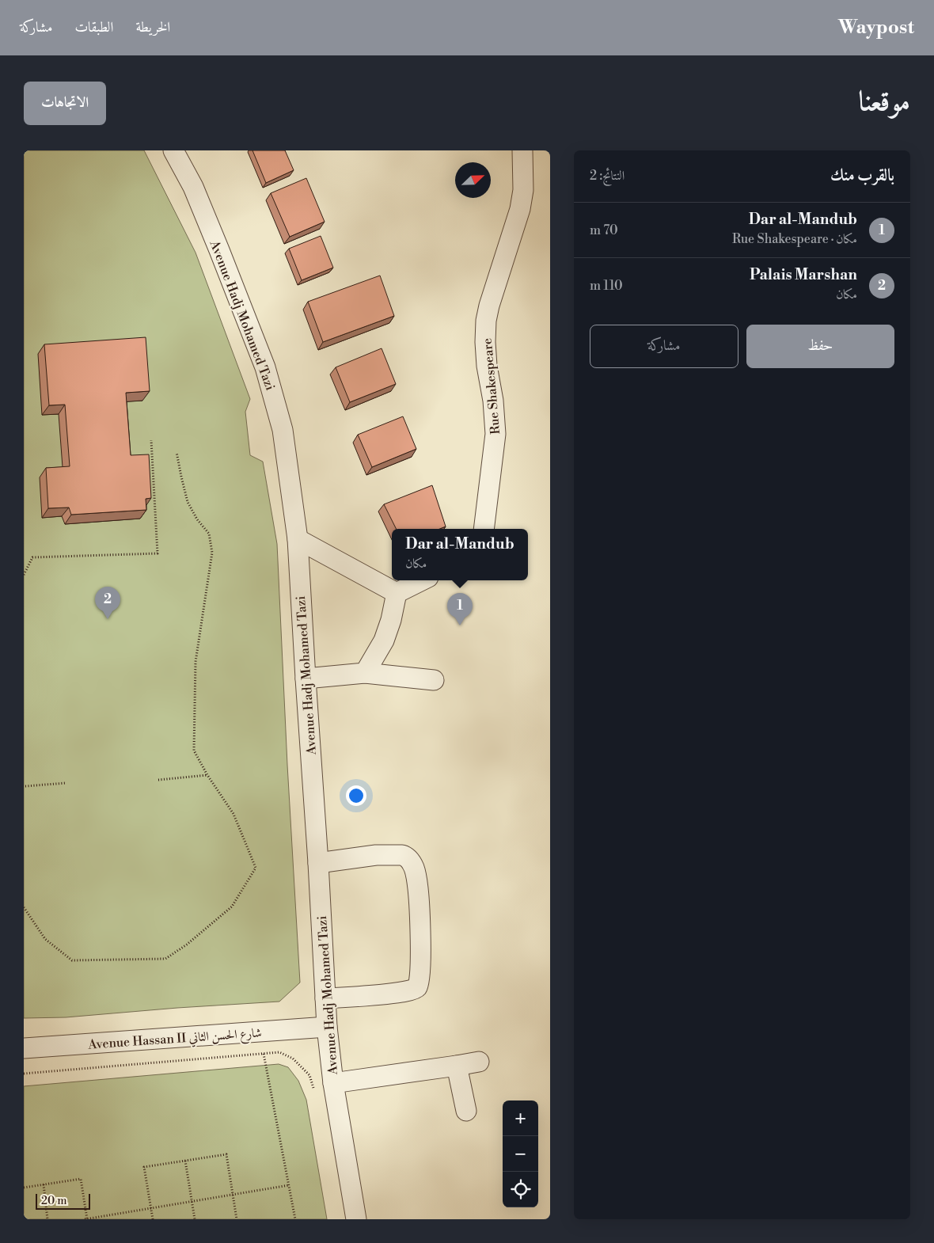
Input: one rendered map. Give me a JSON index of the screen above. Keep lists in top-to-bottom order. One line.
{"streets":{"street":["Avenue Hadj Mohamed Tazi","Rue Shakespeare","Avenue Hassan II شارع الحسن الثاني"]},"crossings":[["Avenue Hadj Mohamed Tazi","Avenue Hassan II شارع الحسن الثاني"]],"scale_bar":"20 m","north":"top right","page":{"header":"Waypost","nav":["الخريطة","الطبقات","مشاركة"],"title":"موقعنا","buttons":["الاتجاهات",["حفظ","مشاركة"]],"heading":["بالقرب منك","النتائج: 2"],"list":[{"mark":"1","name":"Dar al-Mandub","note":"مكان · Rue Shakespeare","value":"70 m"},{"mark":"2","name":"Palais Marshan","note":"مكان","value":"110 m"}],"popup":["Dar al-Mandub","مكان"],"pins":["2","1"],"map_buttons":["+","−"],"scale":"20 m"}}
